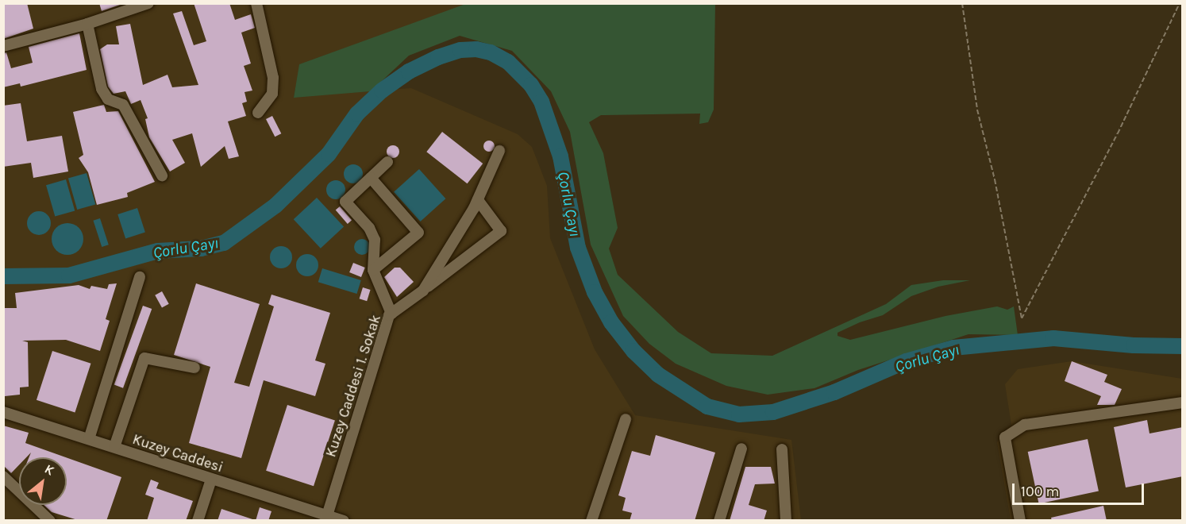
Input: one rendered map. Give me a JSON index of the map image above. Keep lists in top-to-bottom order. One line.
{"streets":{"street":["Kuzey Caddesi 1. Sokak","Kuzey Caddesi"]},"crossings":[["Kuzey Caddesi 1. Sokak","Kuzey Caddesi"]],"water":["Çorlu Çayı"],"scale_bar":"100 m","north":"top right"}
